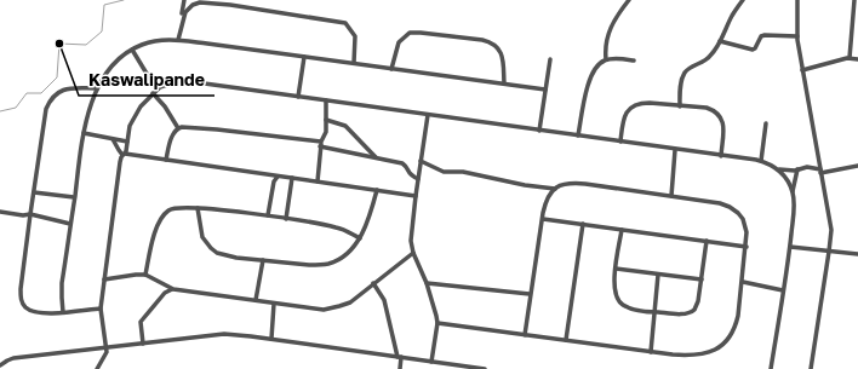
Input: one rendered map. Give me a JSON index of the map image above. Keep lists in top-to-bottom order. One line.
{"places":["Kaswalipande"]}
